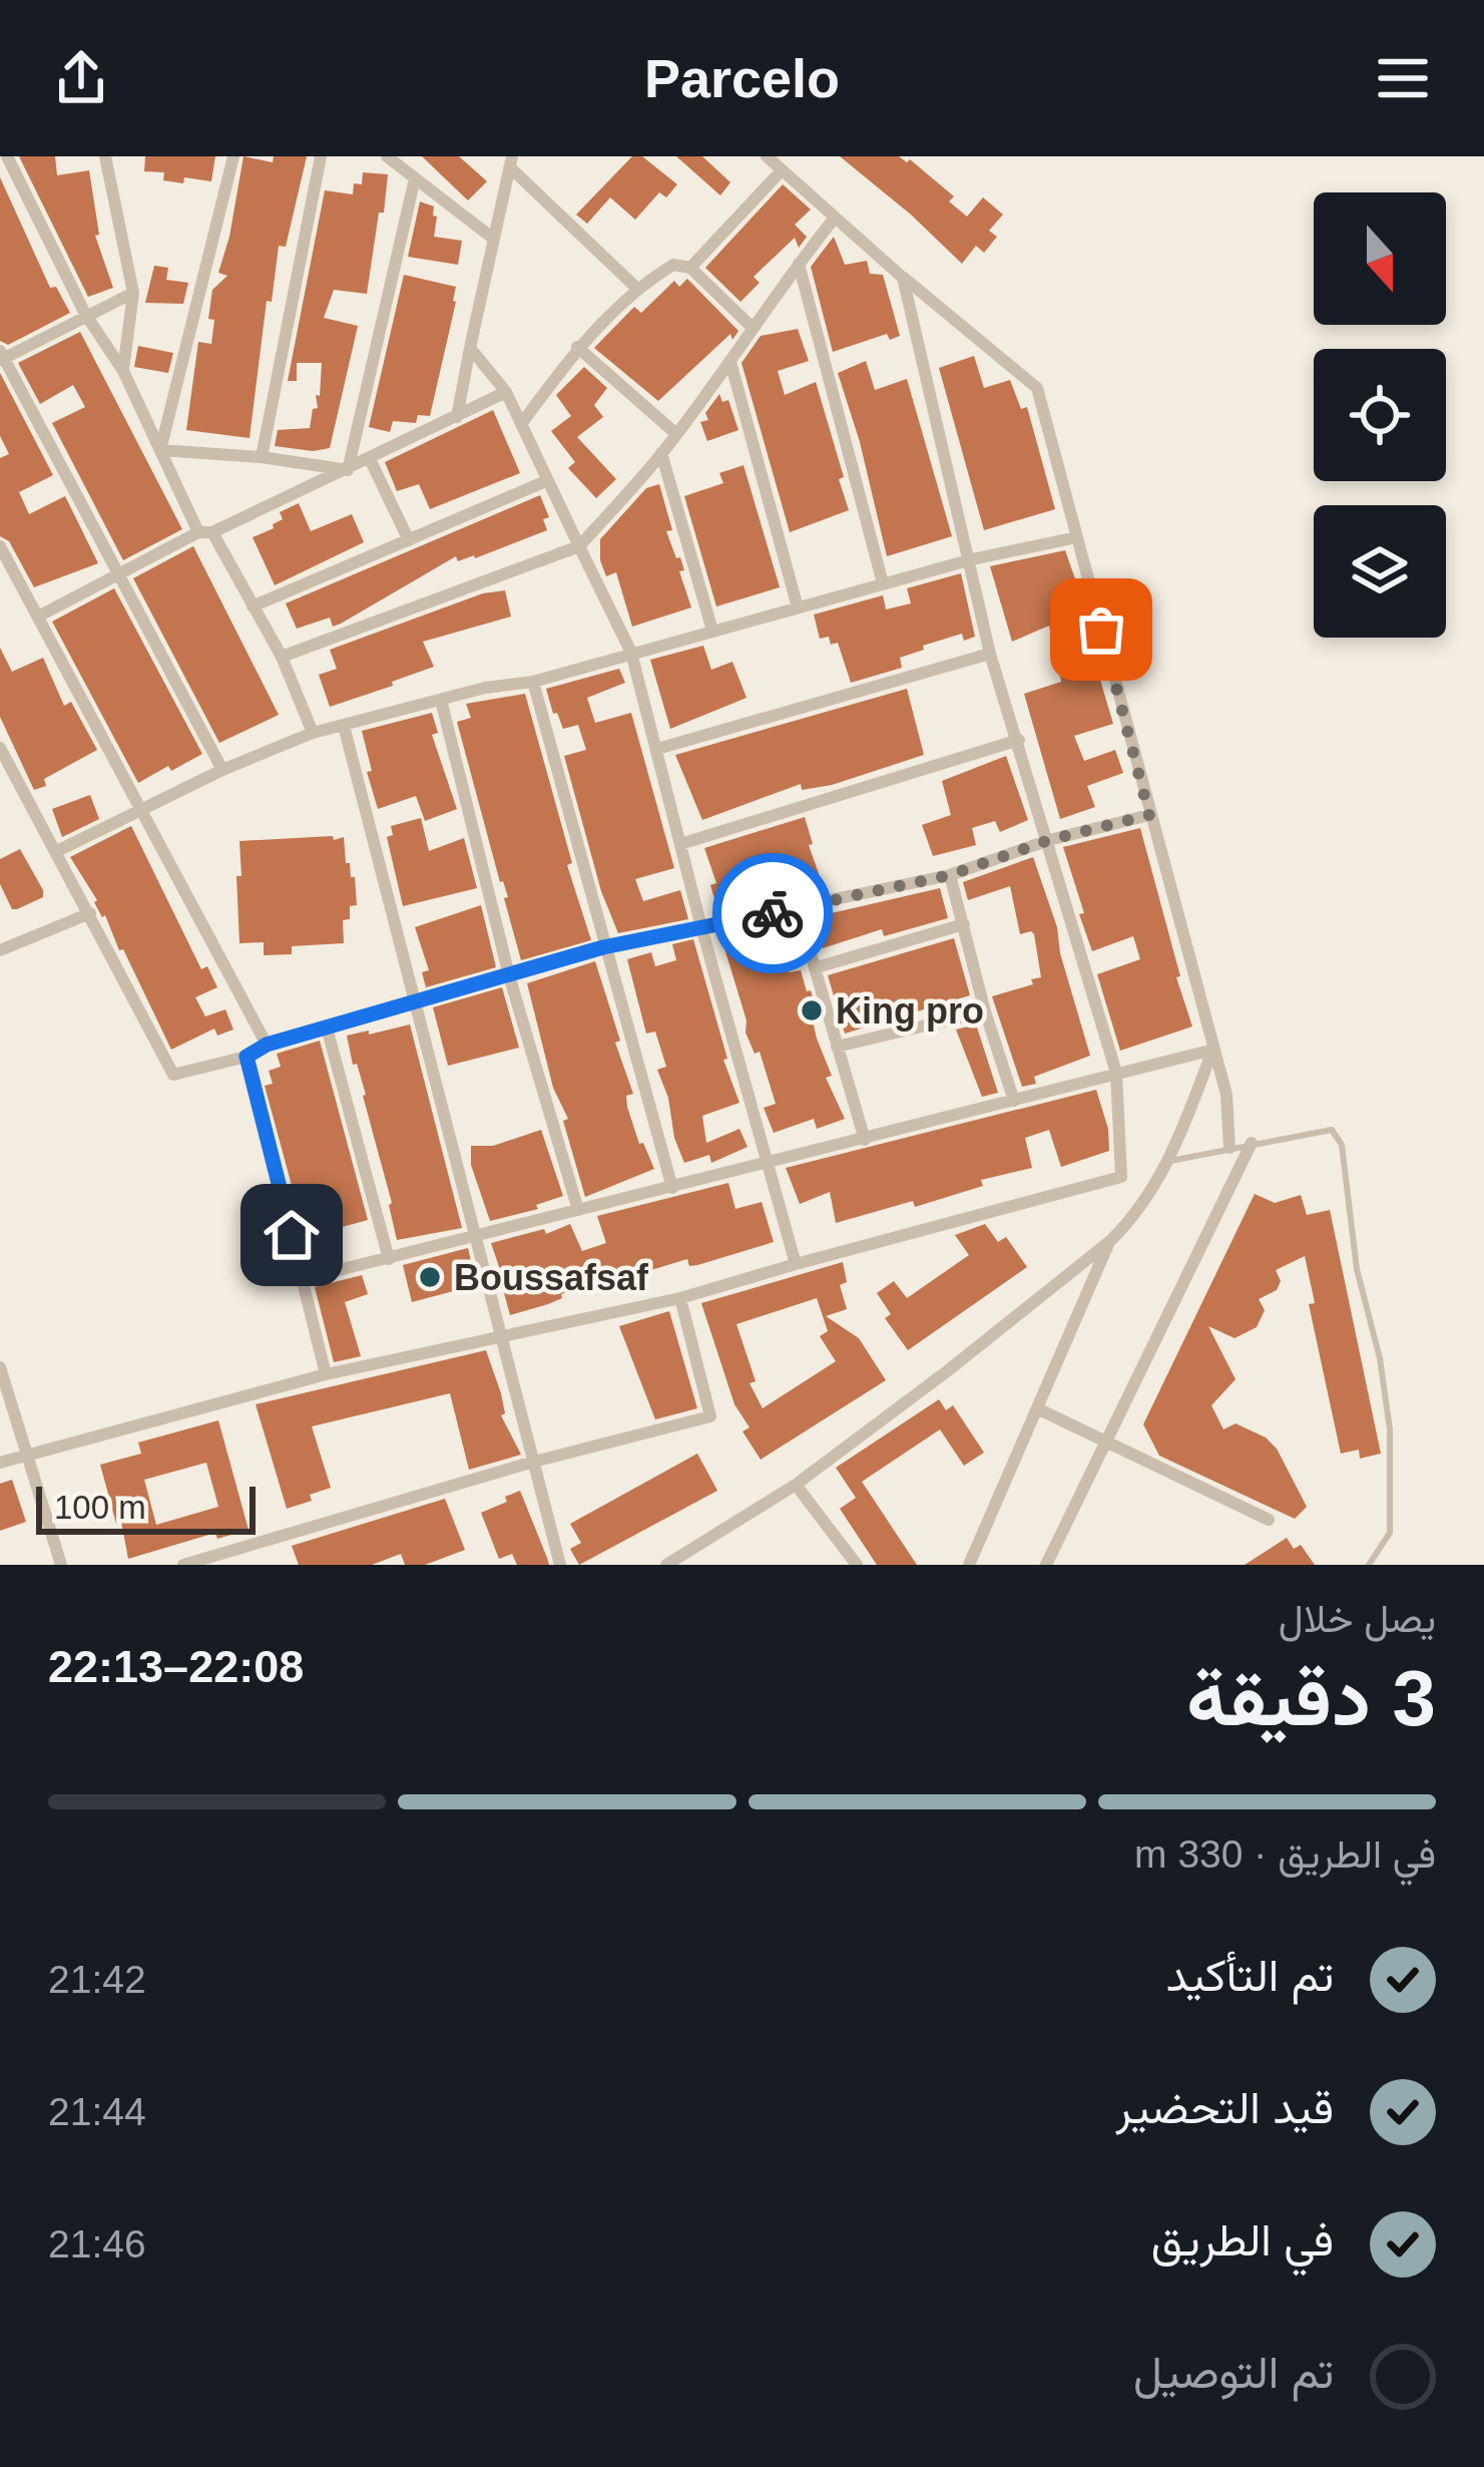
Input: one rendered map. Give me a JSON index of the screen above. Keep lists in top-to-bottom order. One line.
{"places":["King pro","Boussafsaf"],"scale_bar":"100 m","north":"bottom","page":{"header":"Parcelo","scale":"100 m","heading":["3 دقيقة","يصل خلال","22:08–22:13"],"bar":"في الطريق · 330 m","list":[["تم التأكيد","21:42"],["قيد التحضير","21:44"],["في الطريق","21:46"],"تم التوصيل"]}}
